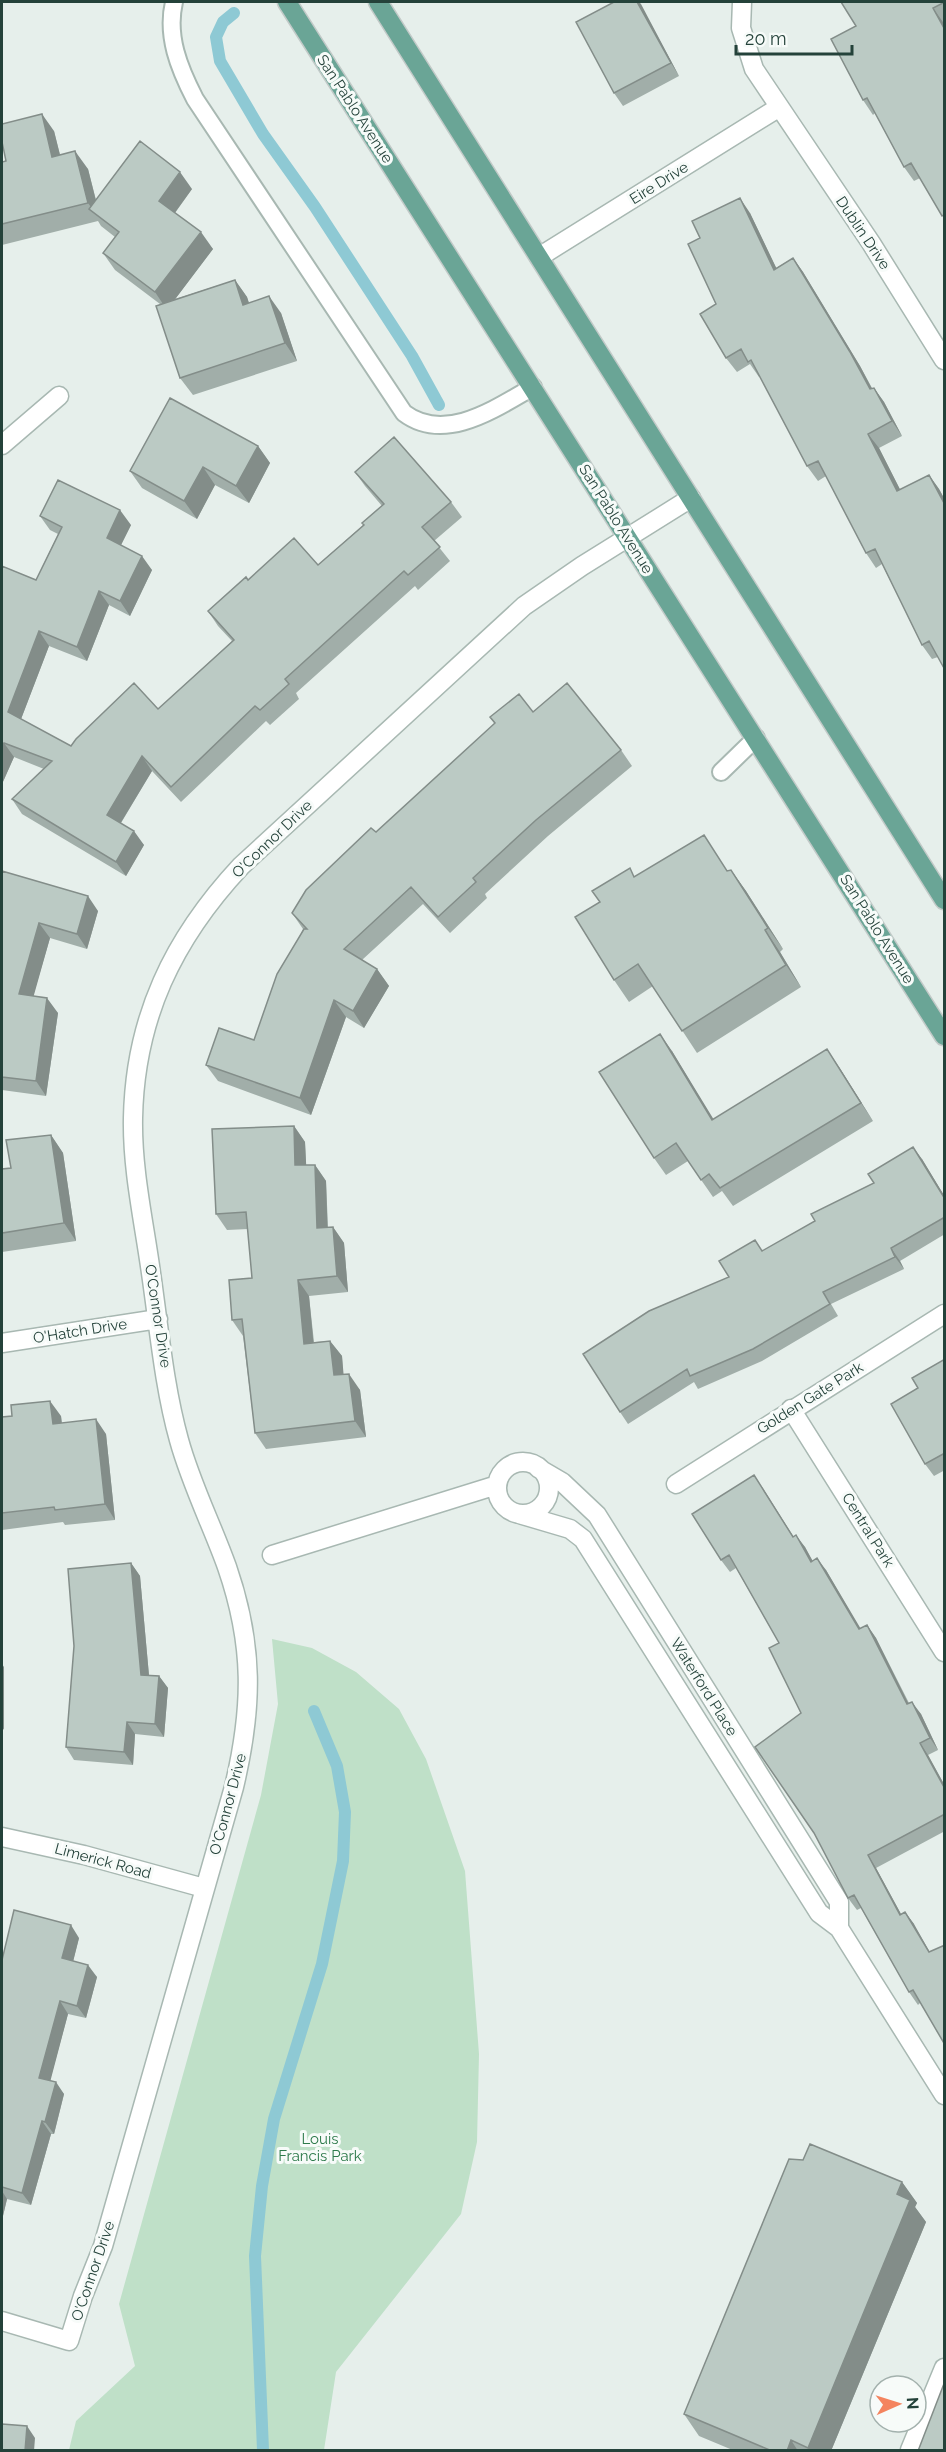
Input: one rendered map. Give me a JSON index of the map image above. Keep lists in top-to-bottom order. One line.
{"streets":{"main road":["San Pablo Avenue"],"street":["Eire Drive","Dublin Drive","O'Connor Drive","O'Hatch Drive","Golden Gate Park","Central Park","Waterford Place","Limerick Road"]},"crossings":[["San Pablo Avenue","O'Connor Drive"],["Eire Drive","Dublin Drive"],["O'Connor Drive","O'Hatch Drive"],["O'Connor Drive","Limerick Road"],["Golden Gate Park","Central Park"]],"parks":["Louis Francis Park"],"scale_bar":"20 m","north":"right"}
